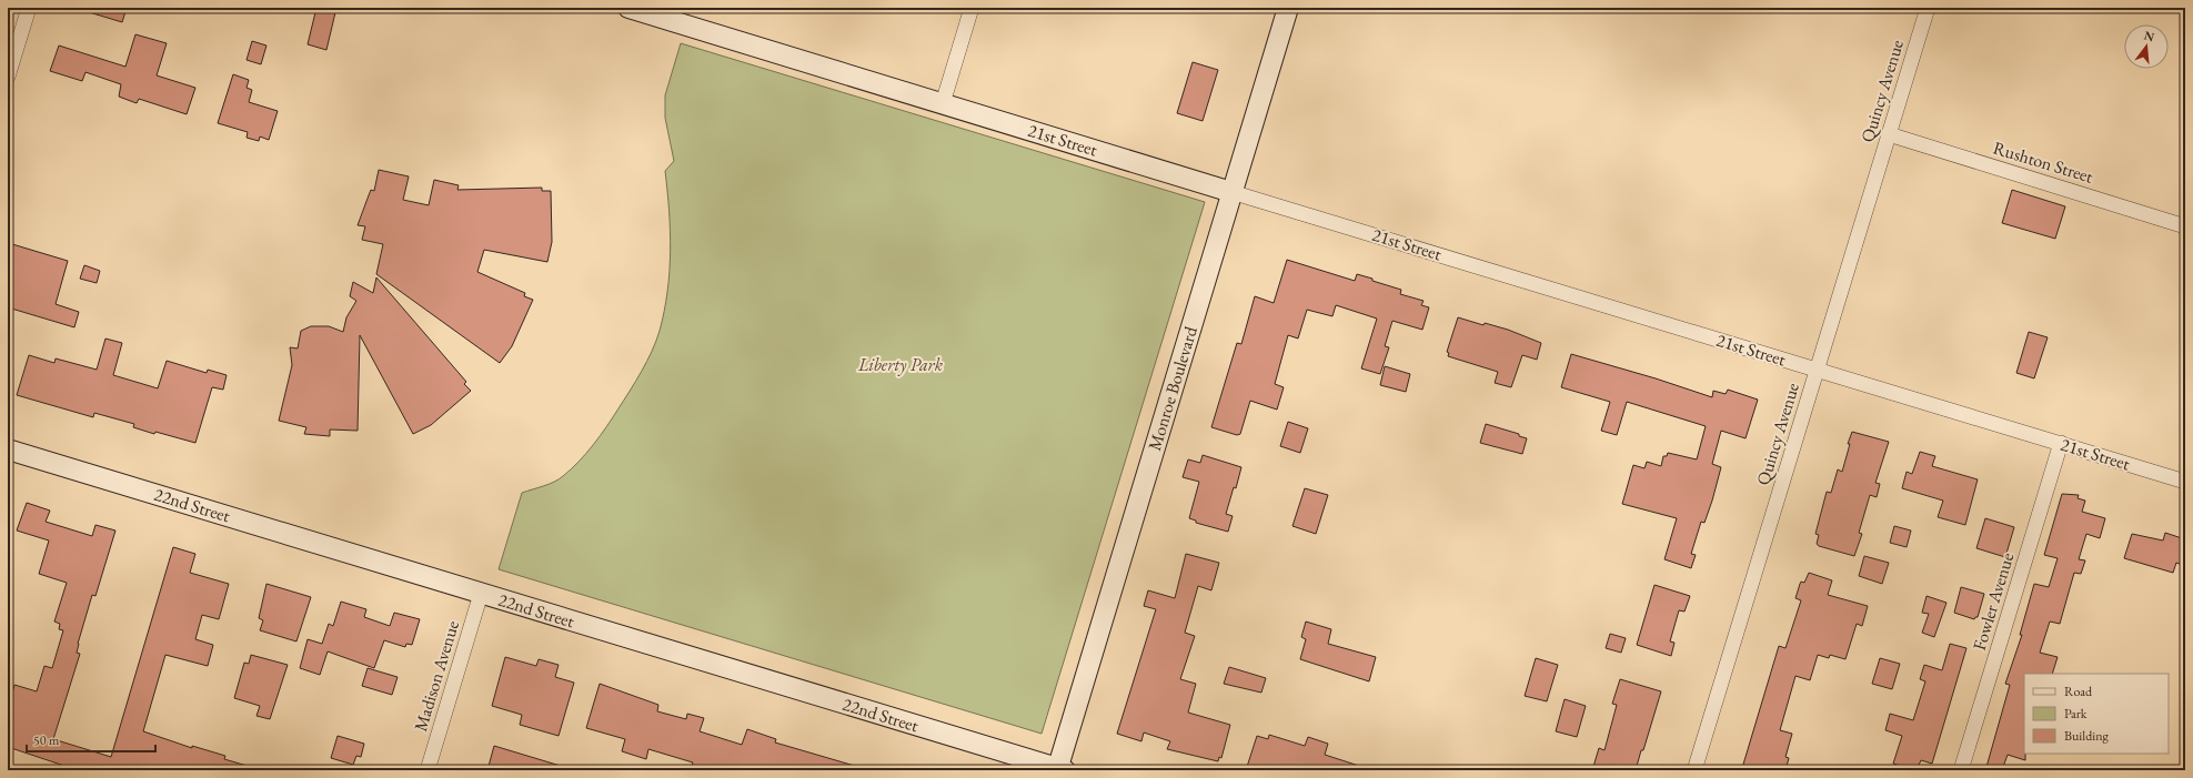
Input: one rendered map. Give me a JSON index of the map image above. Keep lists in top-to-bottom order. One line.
{"streets":{"street":["Quincy Avenue","21st Street","Rushton Street","Monroe Boulevard","22nd Street","Fowler Avenue","Madison Avenue"]},"crossings":[["Quincy Avenue","21st Street"],["Quincy Avenue","Rushton Street"],["21st Street","Monroe Boulevard"],["21st Street","Fowler Avenue"],["Monroe Boulevard","22nd Street"],["22nd Street","Madison Avenue"]],"parks":["Liberty Park"],"legend":["Road","Park","Building"],"scale_bar":"50 m","north":"top"}
